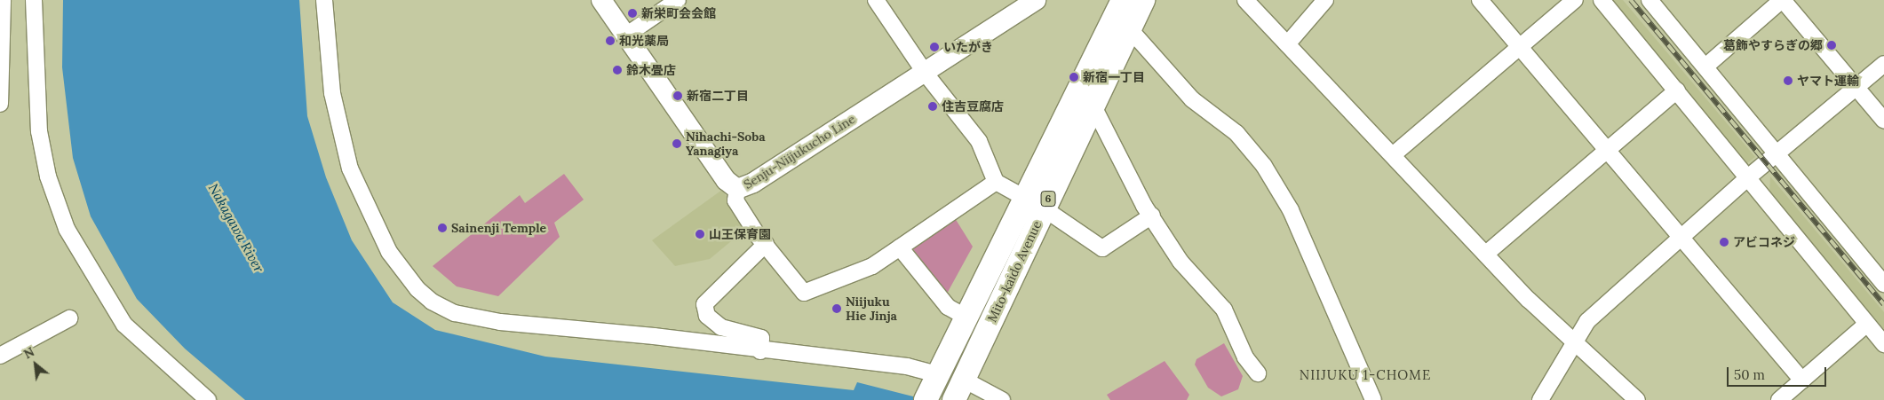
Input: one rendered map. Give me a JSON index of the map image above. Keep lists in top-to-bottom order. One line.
{"streets":{"highway":["6","Mito-kaido Avenue"],"main road":["Senju-Niijukucho Line"]},"districts":["NIIJUKU 1-CHOME"],"water":["Nakagawa River"],"places":["新栄町会会館","和光薬局","葛飾やすらぎの郷","いたがき","鈴木畳店","新宿一丁目","ヤマト運輸","新宿二丁目","住吉豆腐店","Nihachi-Soba Yanagiya","Sainenji Temple","山王保育園","アビコネジ","Niijuku Hie Jinja"],"scale_bar":"50 m","north":"top left"}
